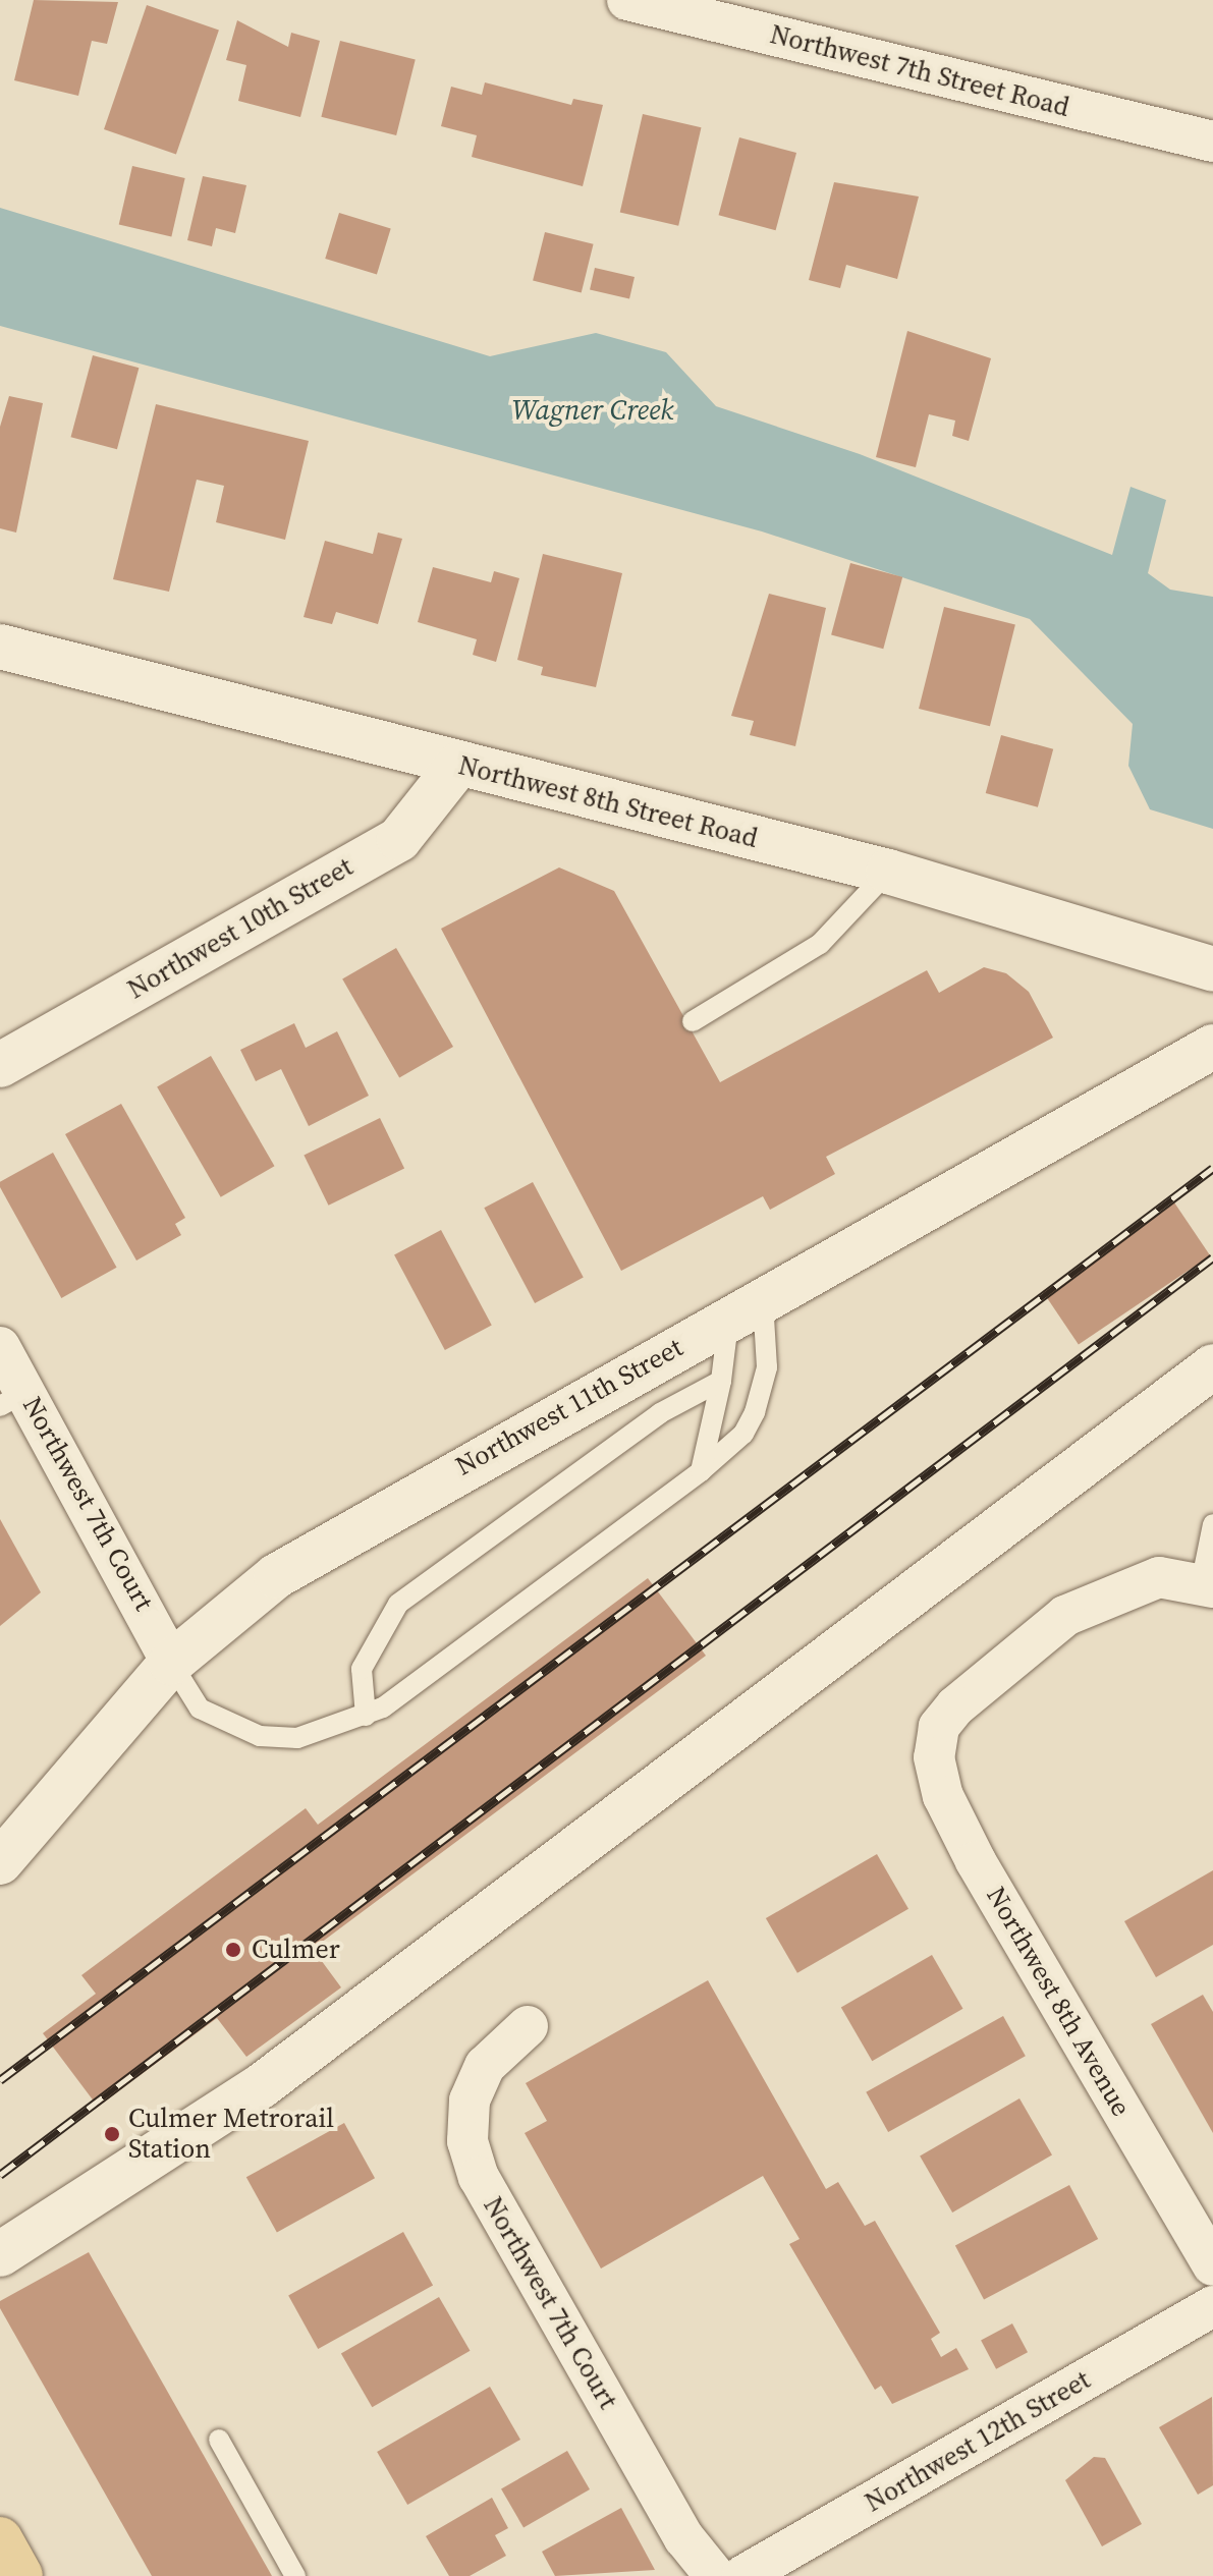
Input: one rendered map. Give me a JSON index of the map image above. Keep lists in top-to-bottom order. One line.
{"streets":{"street":["Northwest 7th Street Road","Northwest 8th Street Road","Northwest 10th Street","Northwest 11th Street","Northwest 7th Court","Northwest 8th Avenue","Northwest 12th Street"]},"crossings":[["Northwest 8th Street Road","Northwest 10th Street"],["Northwest 11th Street","Northwest 7th Court"]],"water":["Wagner Creek"],"places":["Culmer","Culmer Metrorail Station"]}
